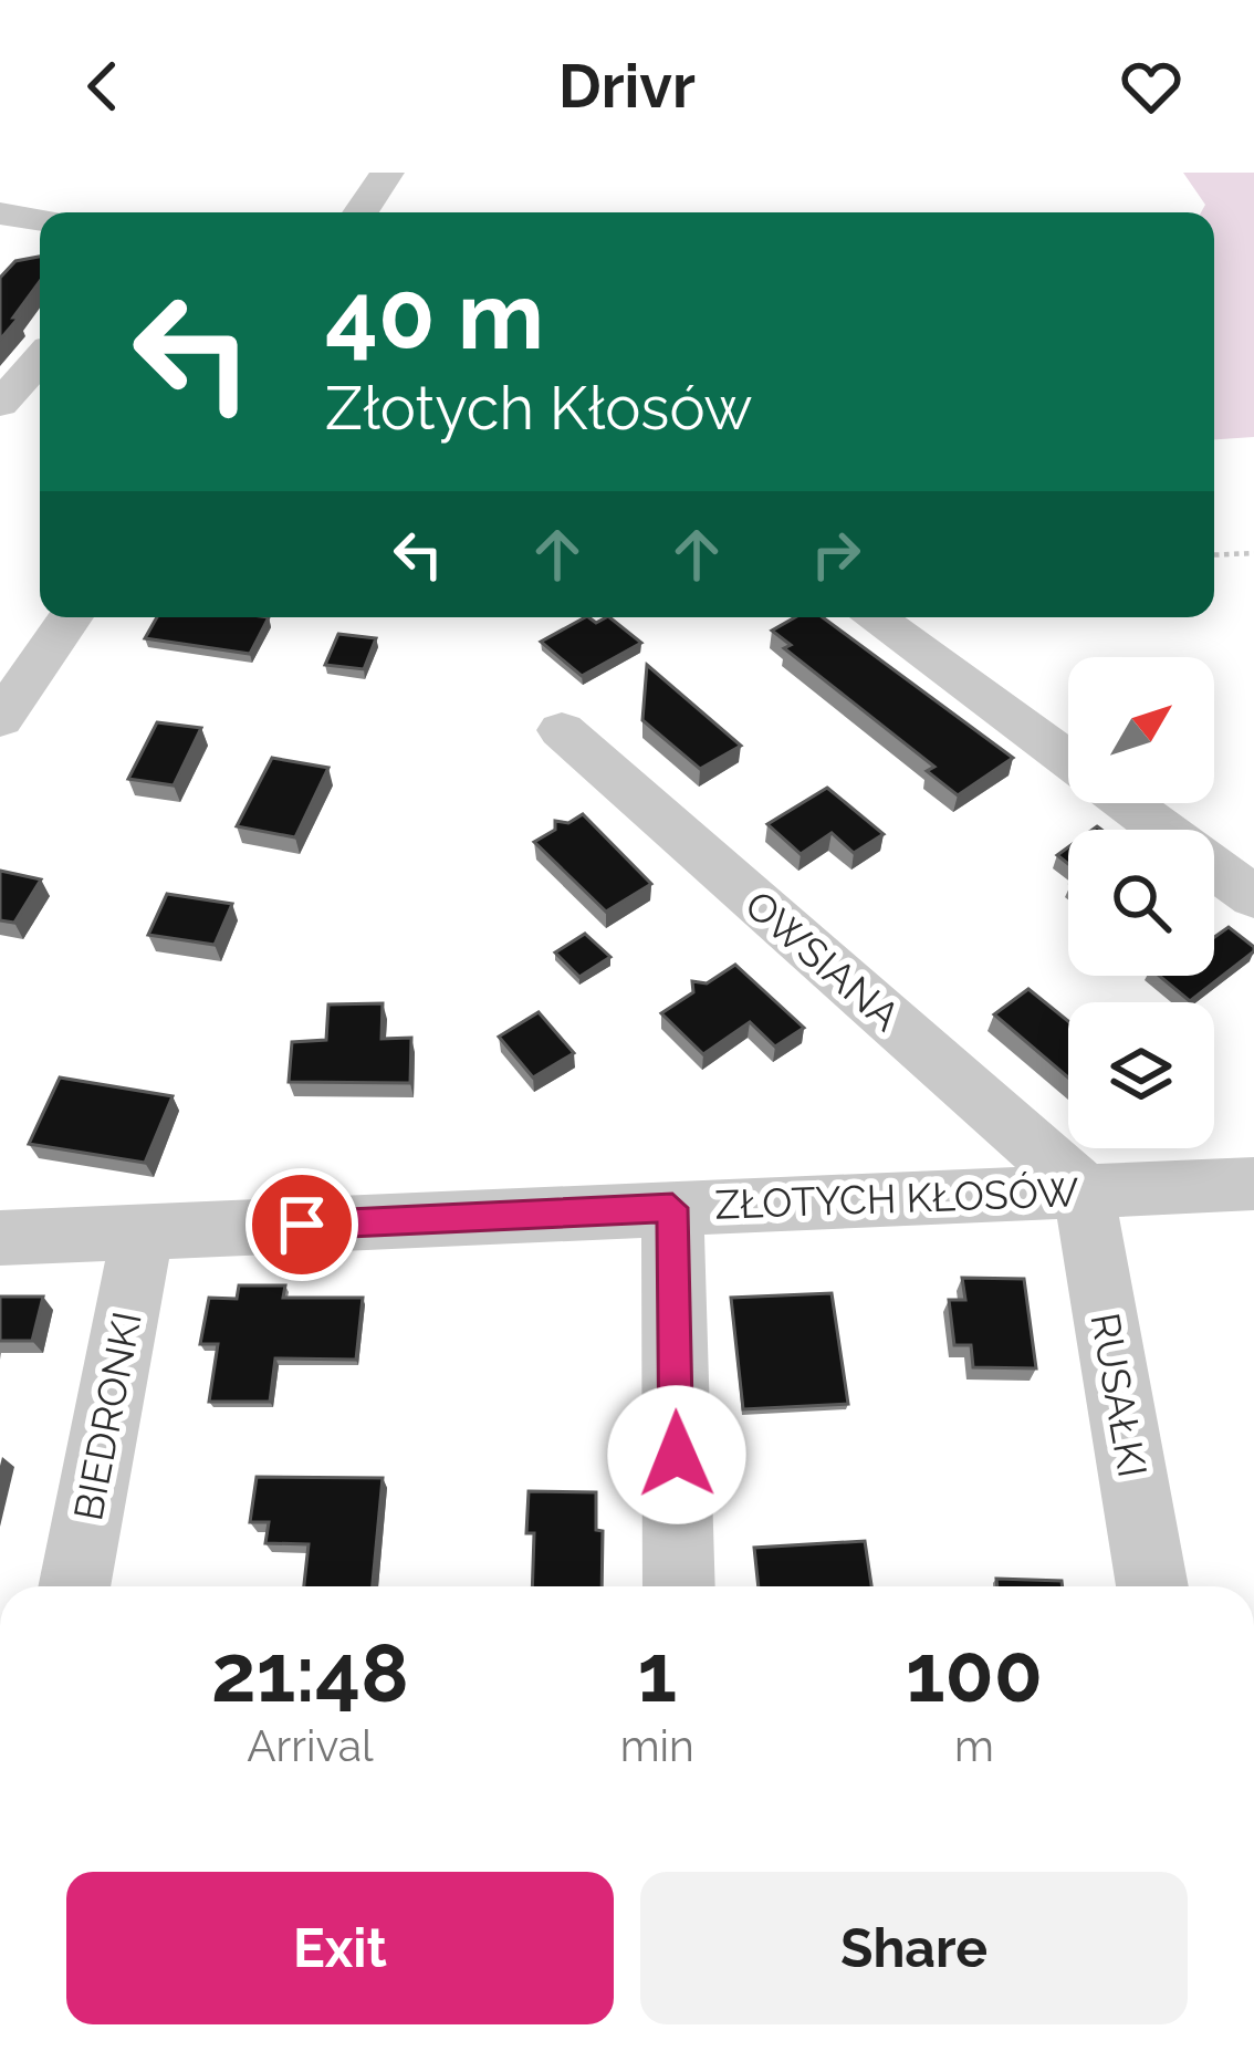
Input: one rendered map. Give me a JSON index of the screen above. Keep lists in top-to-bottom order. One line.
{"streets":{"street":["OWSIANA","ZŁOTYCH KŁOSÓW","RUSAŁKI","BIEDRONKI"]},"crossings":[["OWSIANA","ZŁOTYCH KŁOSÓW"],["OWSIANA","RUSAŁKI"],["ZŁOTYCH KŁOSÓW","RUSAŁKI"],["ZŁOTYCH KŁOSÓW","BIEDRONKI"]],"north":"top right","page":{"header":"Drivr","turn":["40 m","Złotych Kłosów"],"eta":["21:48","Arrival","1","min","100","m"],"buttons":["Exit","Share"]}}
